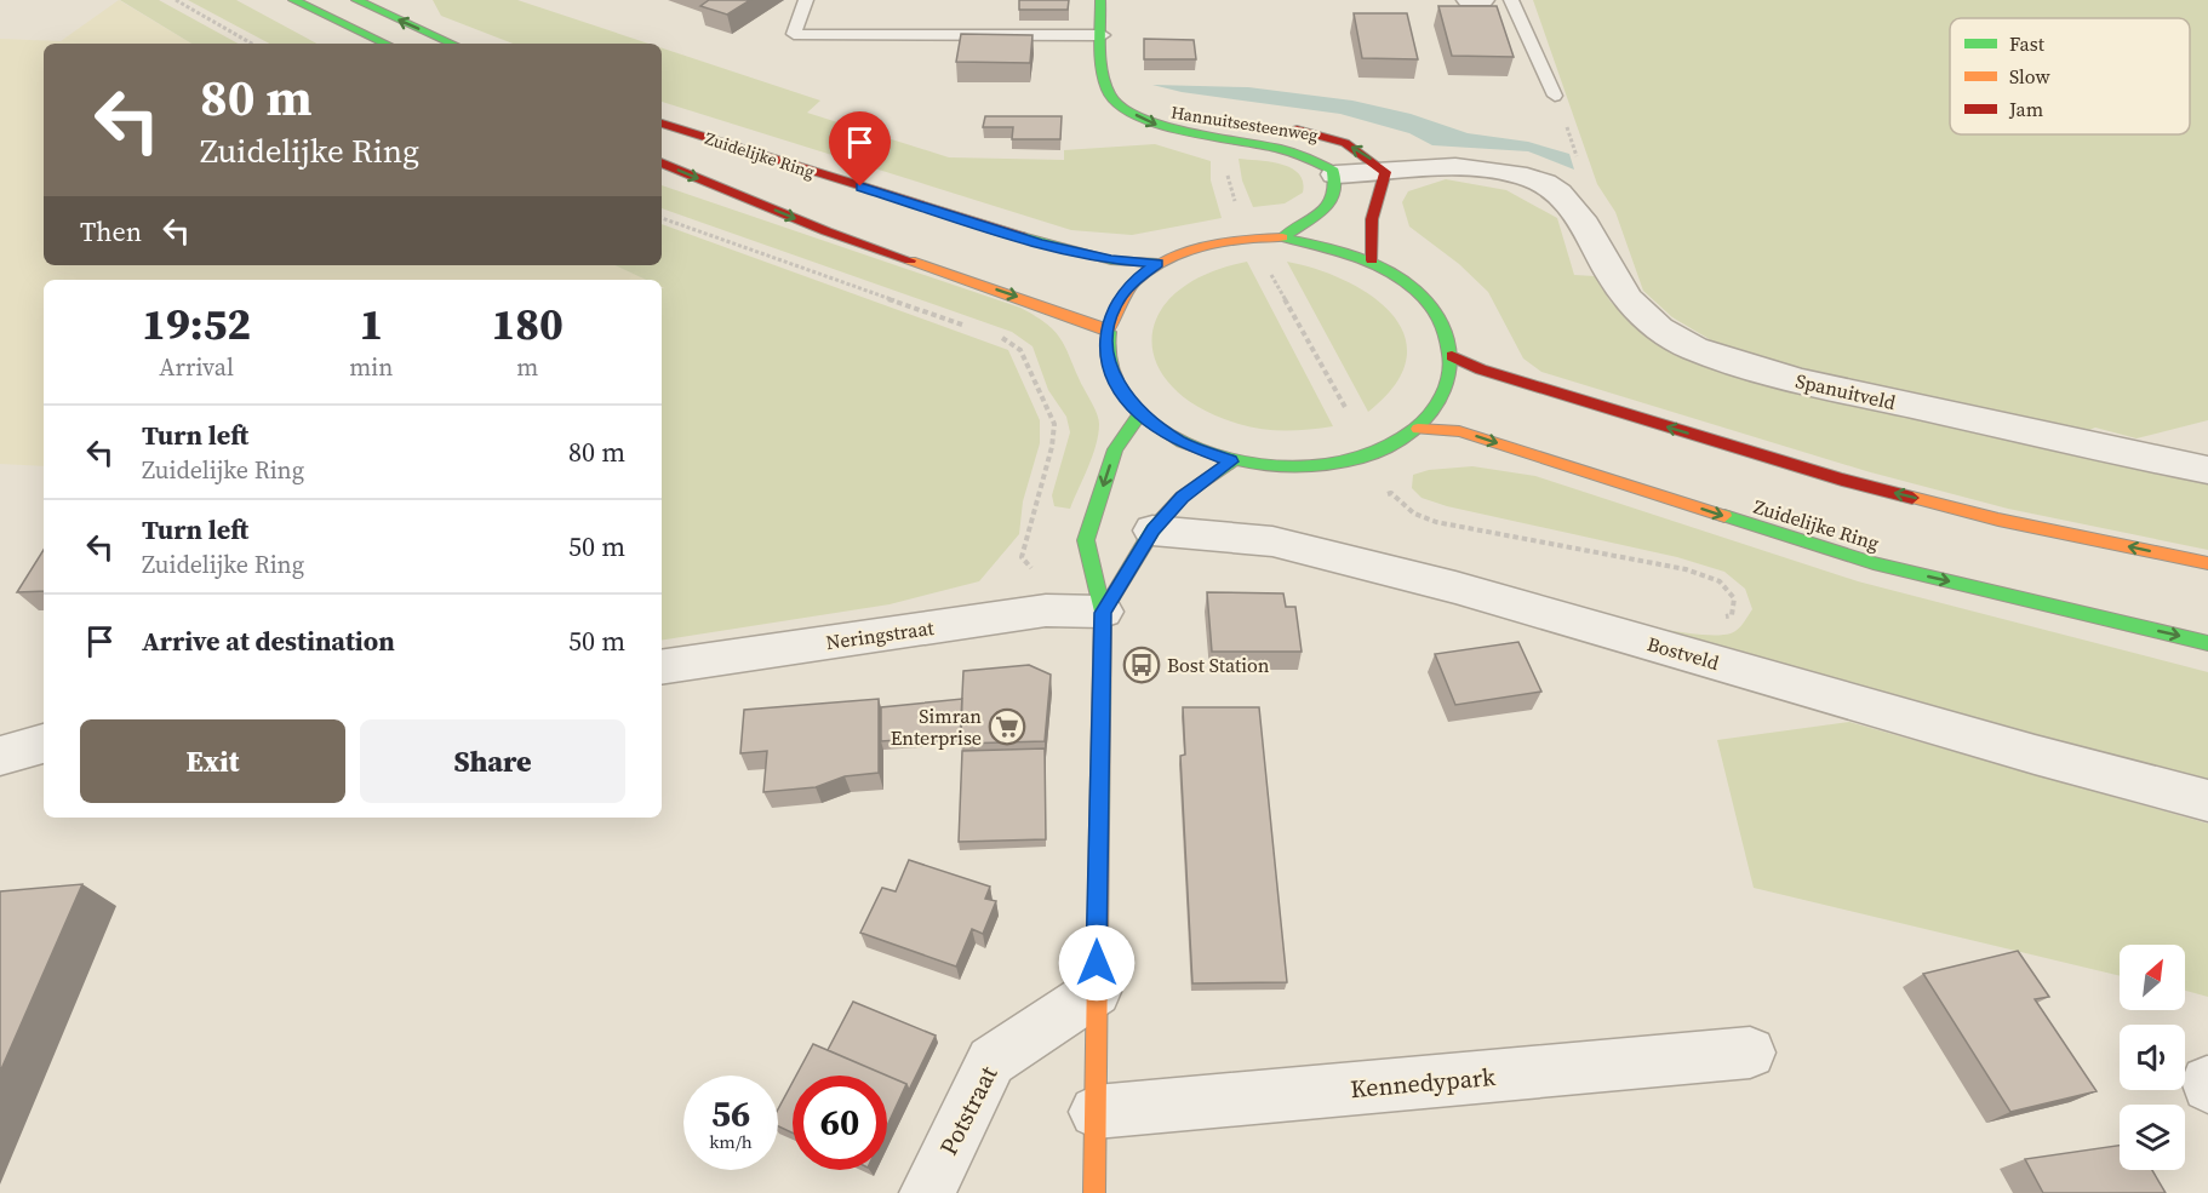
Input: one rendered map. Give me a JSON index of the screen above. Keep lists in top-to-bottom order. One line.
{"streets":{"main road":["Hannuitsesteenweg","Zuidelijke Ring"],"street":["Spanuitveld","Neringstraat","Bostveld","Kennedypark","Potstraat"]},"crossings":[["Hannuitsesteenweg","Spanuitveld"]],"places":{"bus stop":["Bost Station"],"supermarket":["Simran Enterprise"]},"legend":["Fast","Slow","Jam"],"north":"top right","page":{"turn":["80 m","Zuidelijke Ring"],"then":"Then","eta":["19:52","Arrival","1","min","180","m"],"list":[{"name":"Turn left","note":"Zuidelijke Ring","value":"80 m"},{"name":"Turn left","note":"Zuidelijke Ring","value":"50 m"},{"name":"Arrive at destination","value":"50 m"}],"buttons":["Exit","Share"],"speed":"56 km/h","limit":"60"}}
